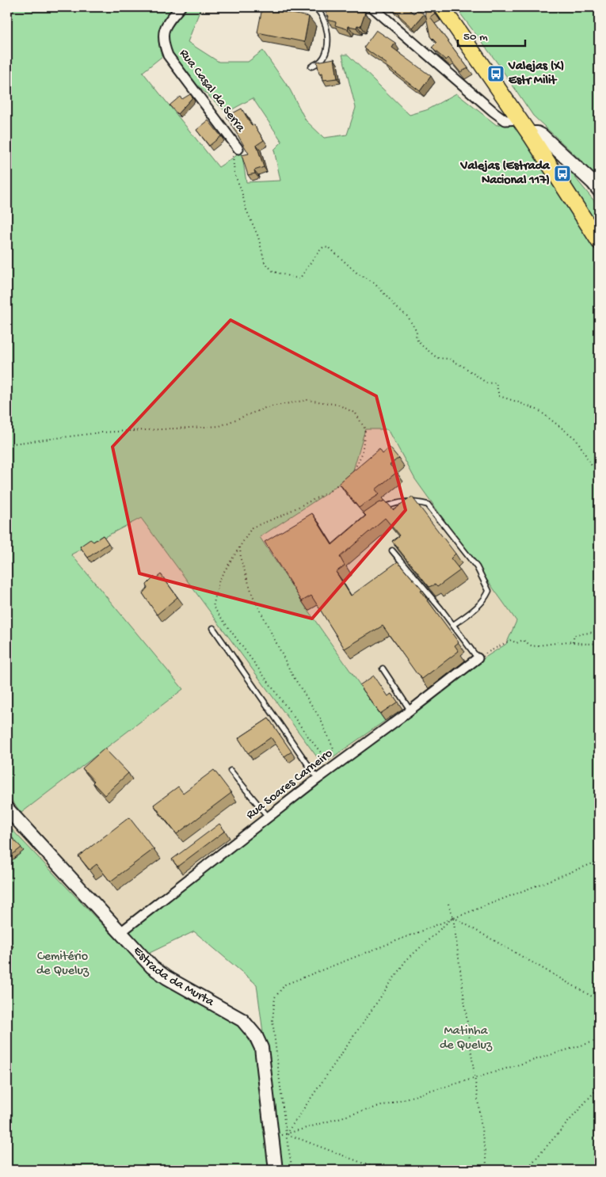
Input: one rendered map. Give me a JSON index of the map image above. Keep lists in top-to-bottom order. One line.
{"streets":{"street":["Rua Casal da Serra","Rua Soares Carneiro","Estrada da Murta"]},"crossings":[["Rua Soares Carneiro","Estrada da Murta"]],"parks":["Cemitério de Queluz","Matinha de Queluz"],"places":{"bus stop":["Valejas (X) Estr Milit","Valejas (Estrada Nacional 117)"]},"scale_bar":"50 m"}
